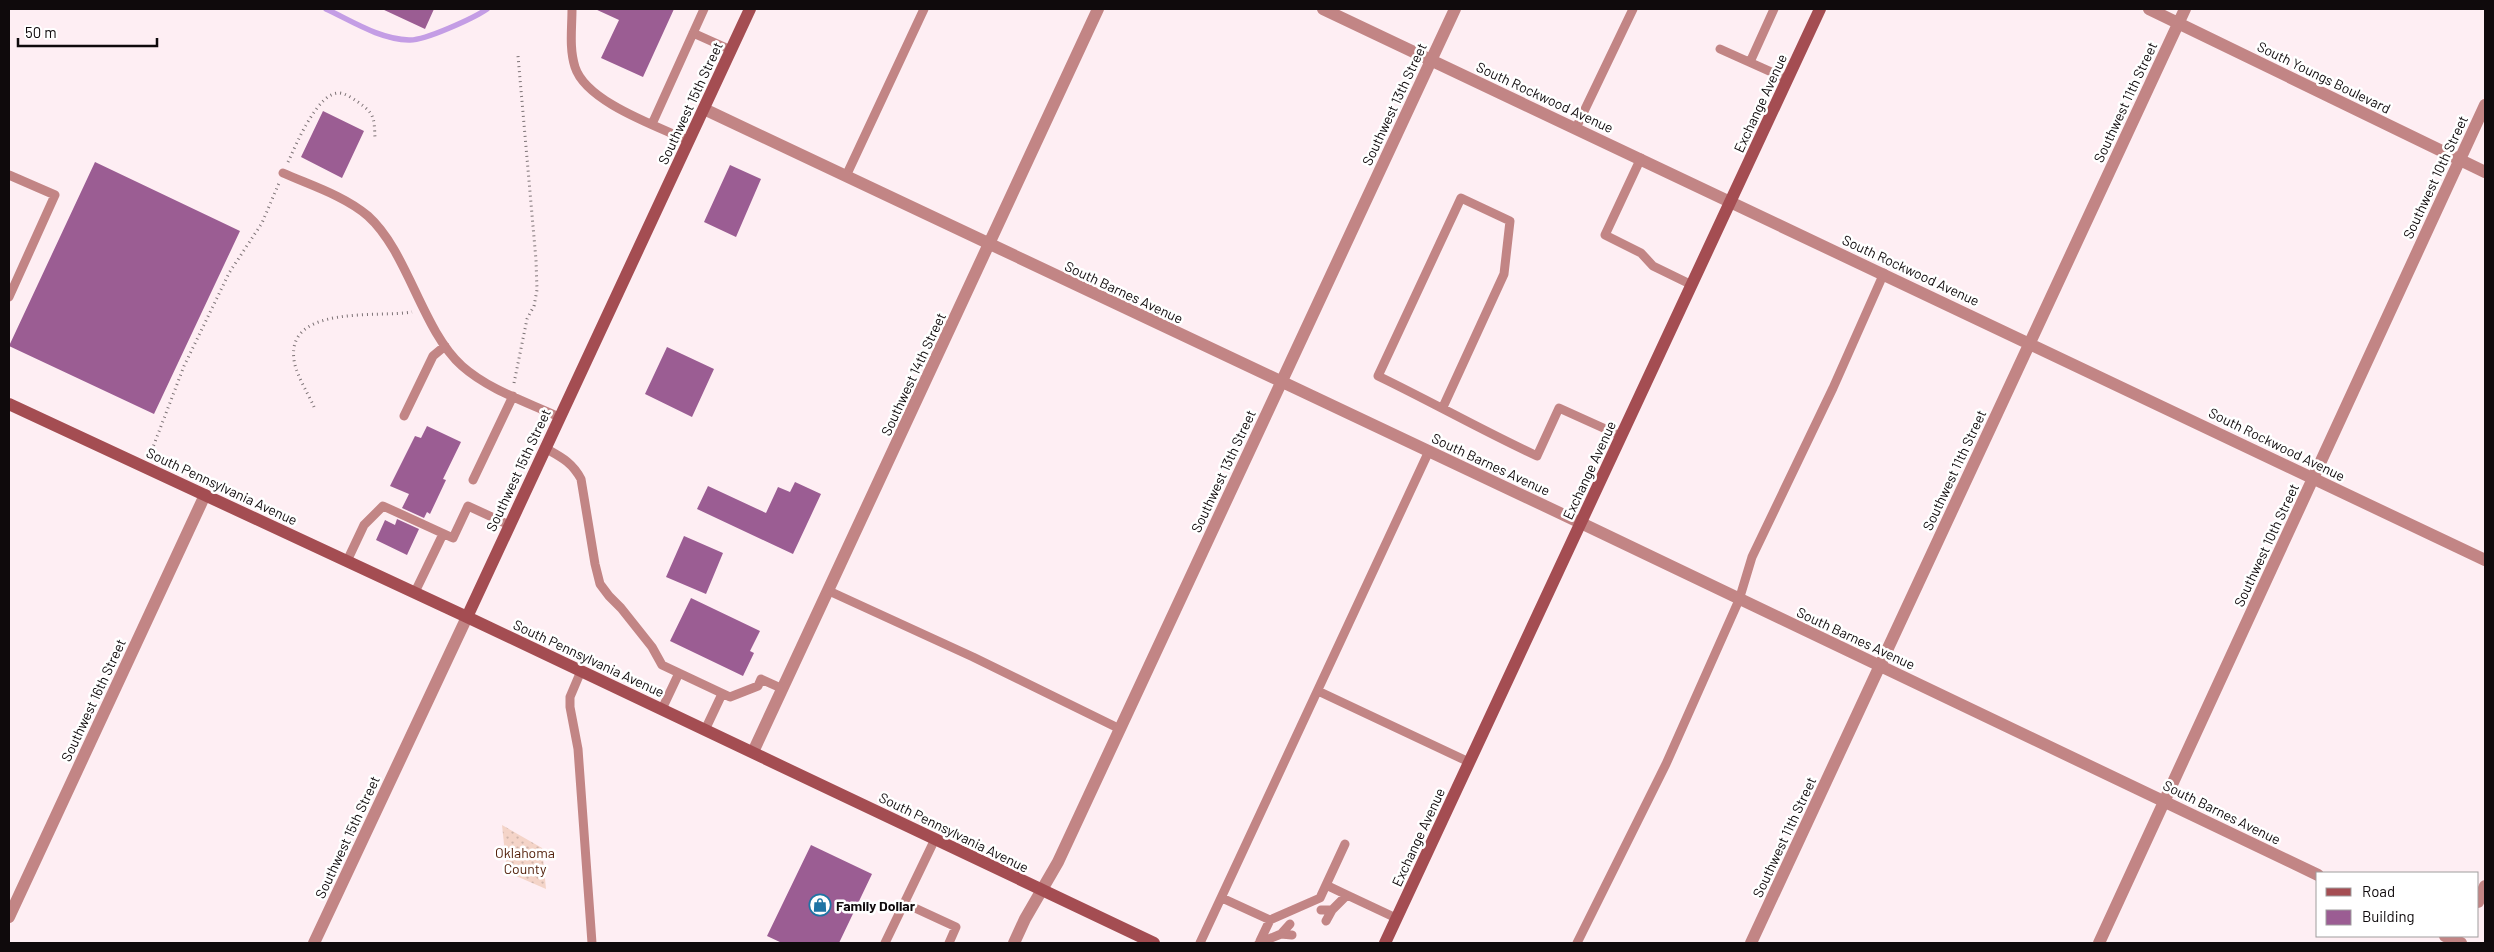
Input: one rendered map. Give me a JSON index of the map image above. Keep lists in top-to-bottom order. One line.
{"streets":{"main road":["Southwest 15th Street","Exchange Avenue","South Pennsylvania Avenue"],"street":["South Youngs Boulevard","South Rockwood Avenue","Southwest 11th Street","Southwest 13th Street","Southwest 10th Street","South Barnes Avenue","Southwest 14th Street","Southwest 16th Street"]},"crossings":[["South Youngs Boulevard","Southwest 11th Street"],["South Youngs Boulevard","Southwest 10th Street"],["South Rockwood Avenue","Southwest 11th Street"],["South Rockwood Avenue","Exchange Avenue"],["South Rockwood Avenue","Southwest 13th Street"],["South Rockwood Avenue","Southwest 10th Street"],["Southwest 11th Street","South Barnes Avenue"],["Southwest 15th Street","South Barnes Avenue"],["Southwest 15th Street","South Pennsylvania Avenue"],["Exchange Avenue","South Barnes Avenue"],["Southwest 13th Street","South Barnes Avenue"],["Southwest 13th Street","South Pennsylvania Avenue"],["Southwest 10th Street","South Barnes Avenue"],["South Barnes Avenue","Southwest 14th Street"],["Southwest 14th Street","South Pennsylvania Avenue"],["South Pennsylvania Avenue","Southwest 16th Street"]],"parks":["Oklahoma County"],"places":{"shop":["Family Dollar"]},"legend":["Road","Building"],"scale_bar":"50 m"}
